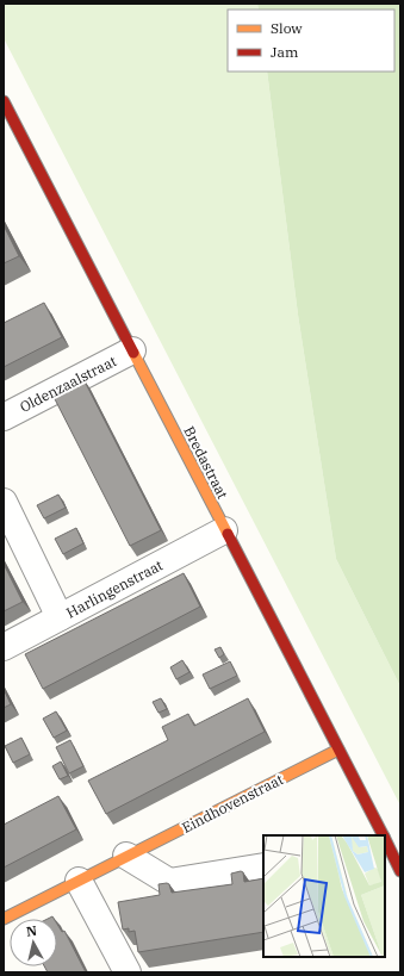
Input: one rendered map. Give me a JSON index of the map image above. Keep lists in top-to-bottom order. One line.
{"streets":{"street":["Oldenzaalstraat","Bredastraat","Harlingenstraat","Eindhovenstraat"]},"crossings":[["Oldenzaalstraat","Bredastraat"],["Bredastraat","Harlingenstraat"],["Bredastraat","Eindhovenstraat"]],"legend":["Slow","Jam"],"north":"top"}
